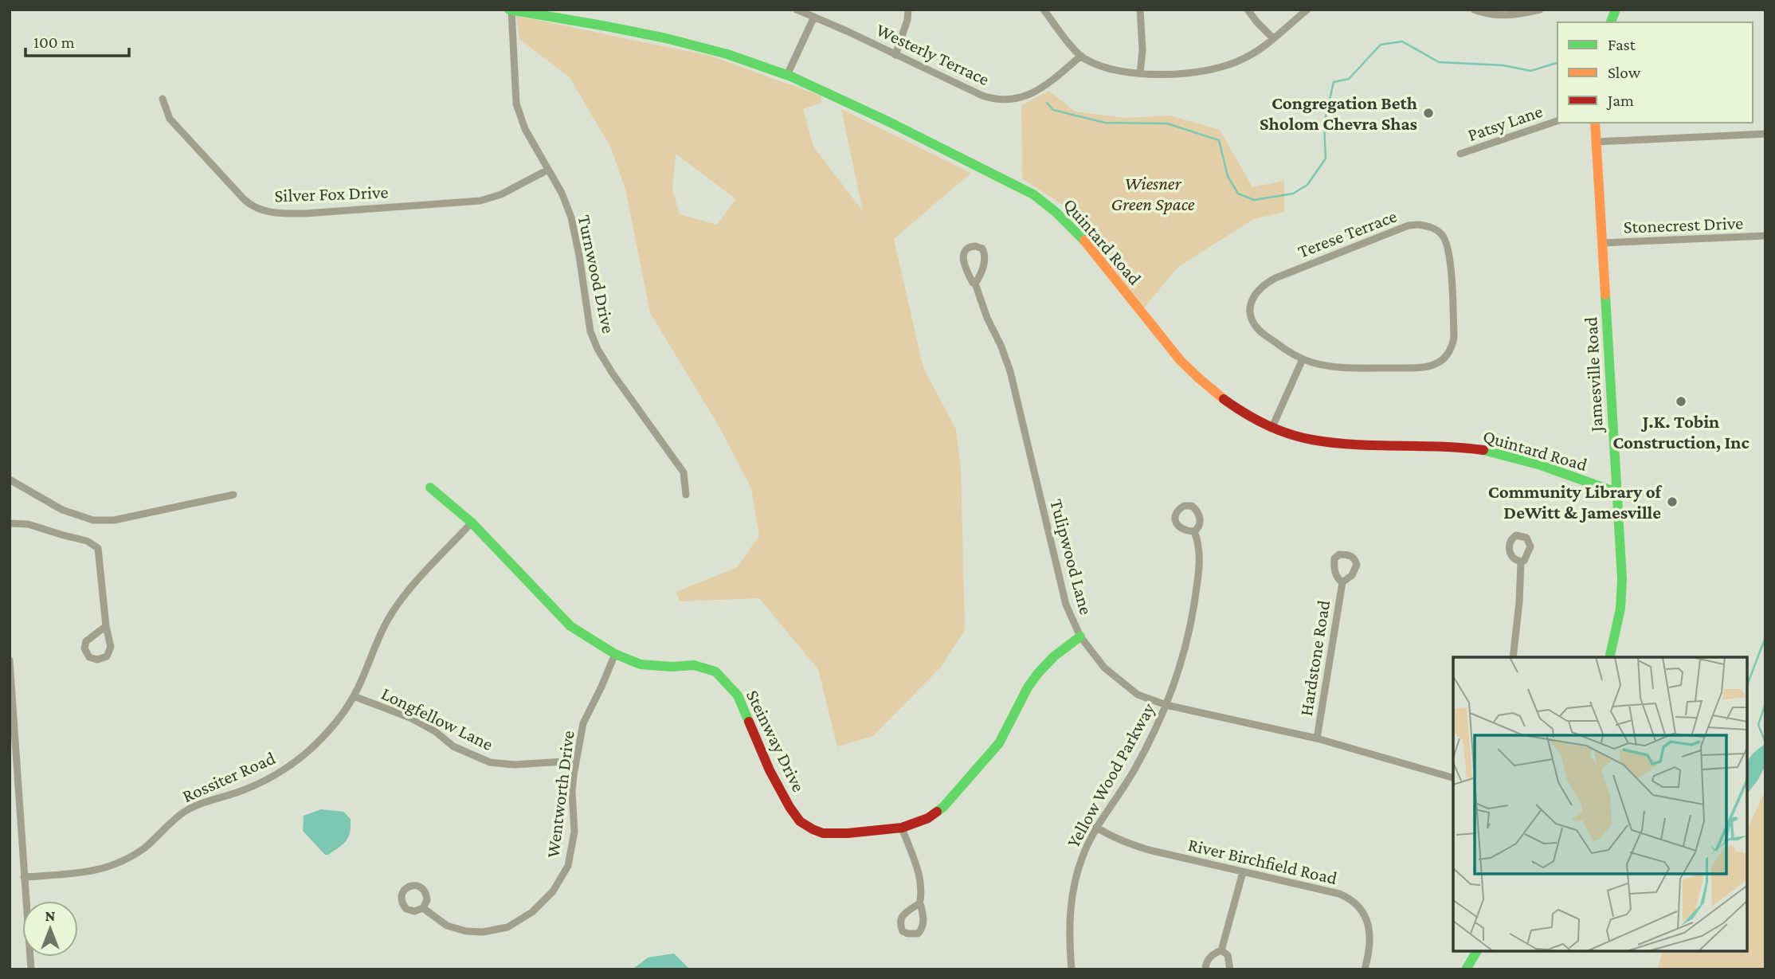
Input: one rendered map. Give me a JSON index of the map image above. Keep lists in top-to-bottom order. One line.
{"streets":{"street":["Westerly Terrace","Patsy Lane","Silver Fox Drive","Stonecrest Drive","Terese Terrace","Quintard Road","Turnwood Drive","Jamesville Road","Tulipwood Lane","Hardstone Road","Longfellow Lane","Steinway Drive","Yellow Wood Parkway","Rossiter Road","Wentworth Drive","River Birchfield Road"]},"crossings":[["Silver Fox Drive","Turnwood Drive"],["Stonecrest Drive","Jamesville Road"],["Quintard Road","Turnwood Drive"],["Quintard Road","Jamesville Road"],["Tulipwood Lane","Hardstone Road"],["Tulipwood Lane","Steinway Drive"],["Tulipwood Lane","Yellow Wood Parkway"],["Longfellow Lane","Rossiter Road"],["Longfellow Lane","Wentworth Drive"],["Steinway Drive","Rossiter Road"],["Steinway Drive","Wentworth Drive"],["Yellow Wood Parkway","River Birchfield Road"]],"parks":["Wiesner Green Space"],"places":["Congregation Beth Sholom Chevra Shas","J.K. Tobin Construction, Inc","Community Library of DeWitt & Jamesville"],"legend":["Fast","Slow","Jam"],"scale_bar":"100 m","north":"top"}
